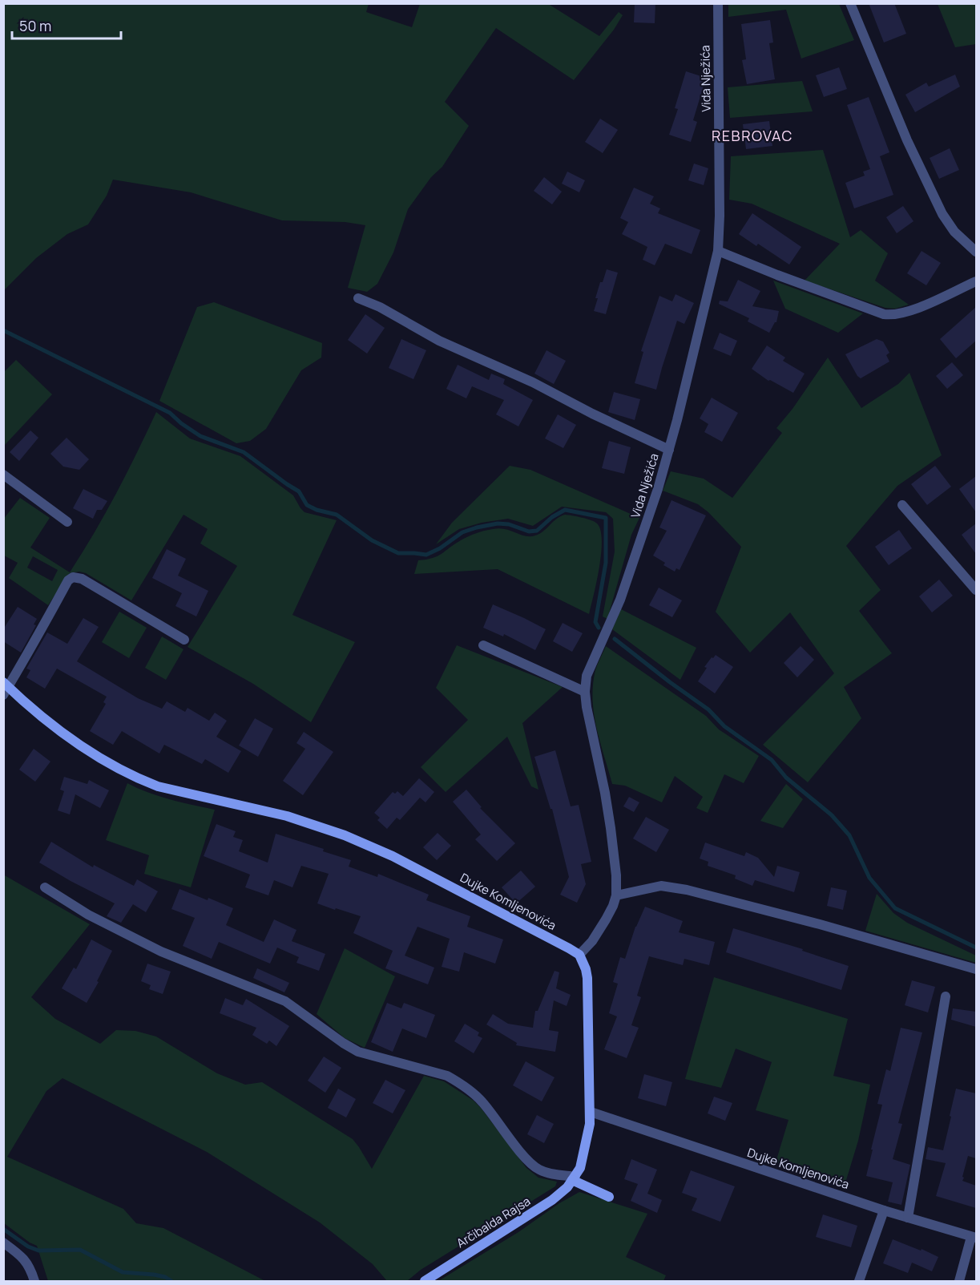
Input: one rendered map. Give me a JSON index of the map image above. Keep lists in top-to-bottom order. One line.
{"streets":{"street":["Vida Nježića","Dujke Komljenovića","Arčibalda Rajsa"]},"crossings":[["Vida Nježića","Dujke Komljenovića"],["Dujke Komljenovića","Arčibalda Rajsa"]],"districts":["REBROVAC"],"scale_bar":"50 m"}
